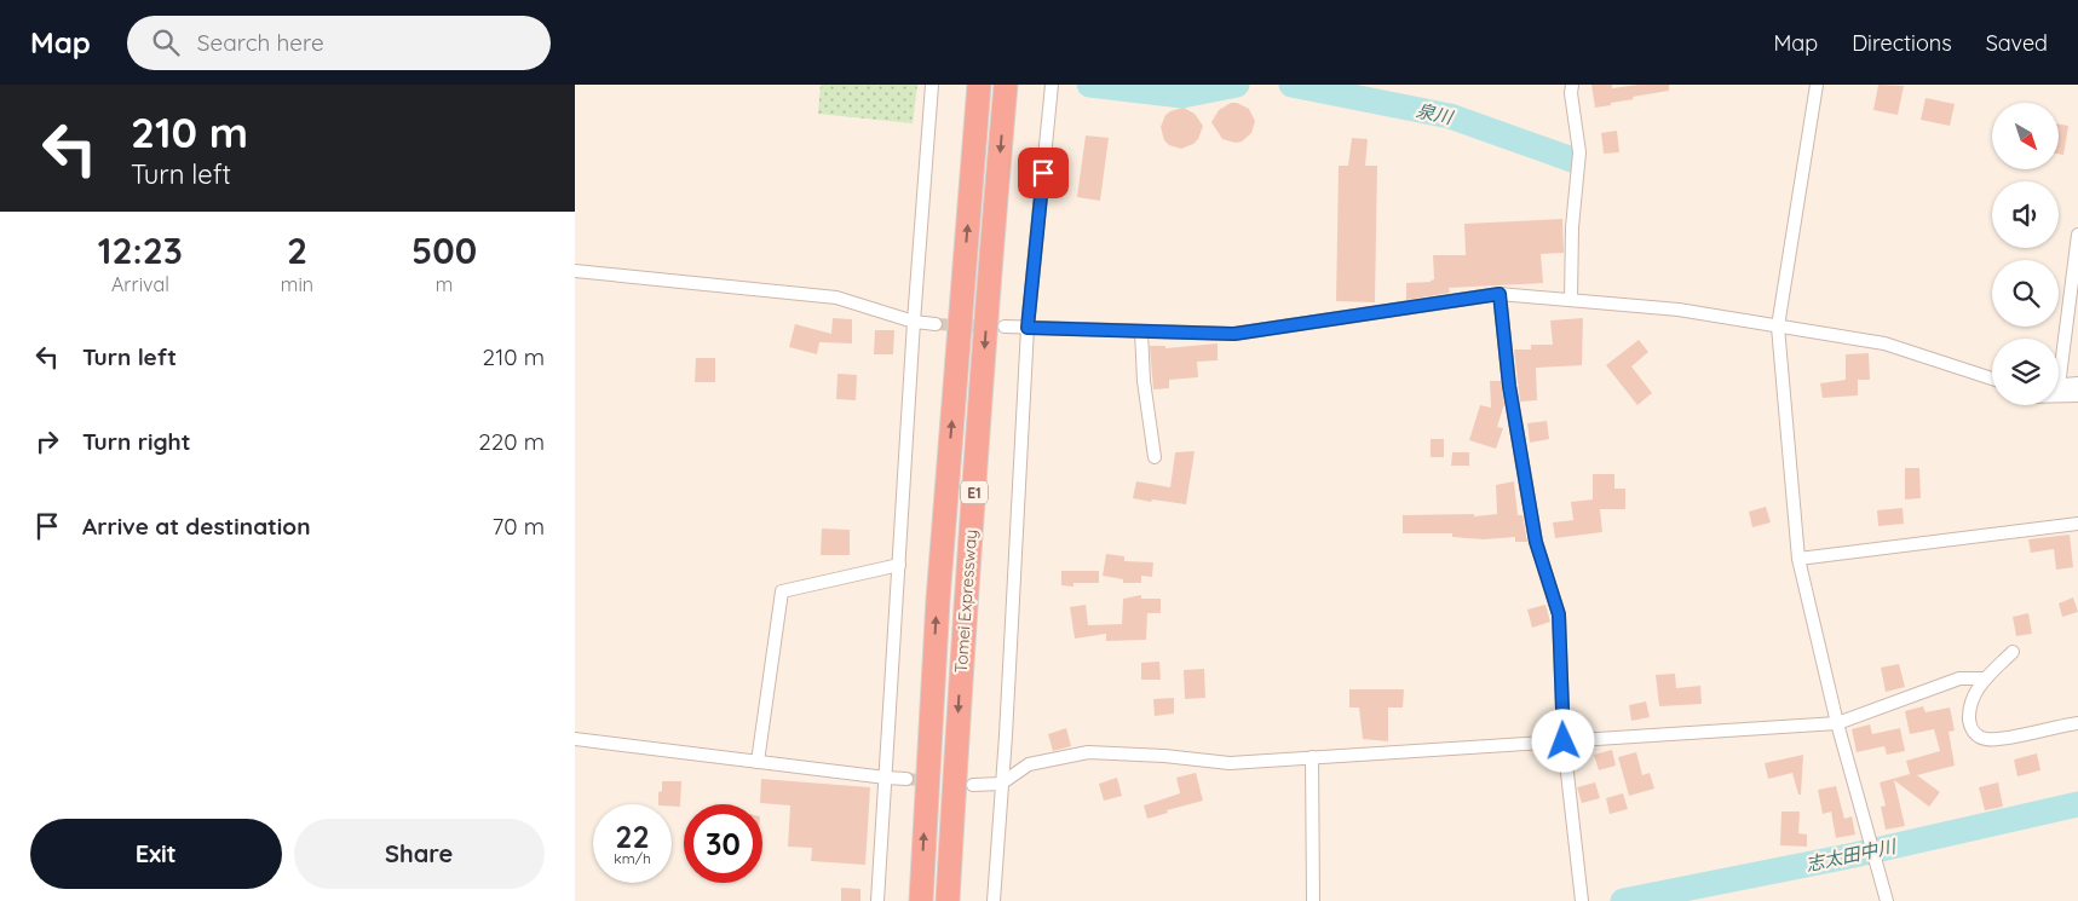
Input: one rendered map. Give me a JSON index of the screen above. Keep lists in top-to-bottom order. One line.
{"streets":{"highway":["E1","Tomei Expressway"]},"water":["泉川","志太田中川"],"north":"bottom right","page":{"header":"Map","search":"Search here","nav":["Map","Directions","Saved"],"turn":["210 m","Turn left"],"eta":["12:23","Arrival","2","min","500","m"],"list":[{"name":"Turn left","value":"210 m"},{"name":"Turn right","value":"220 m"},{"name":"Arrive at destination","value":"70 m"}],"speed":"22 km/h","limit":"30","buttons":["Exit","Share"]}}
